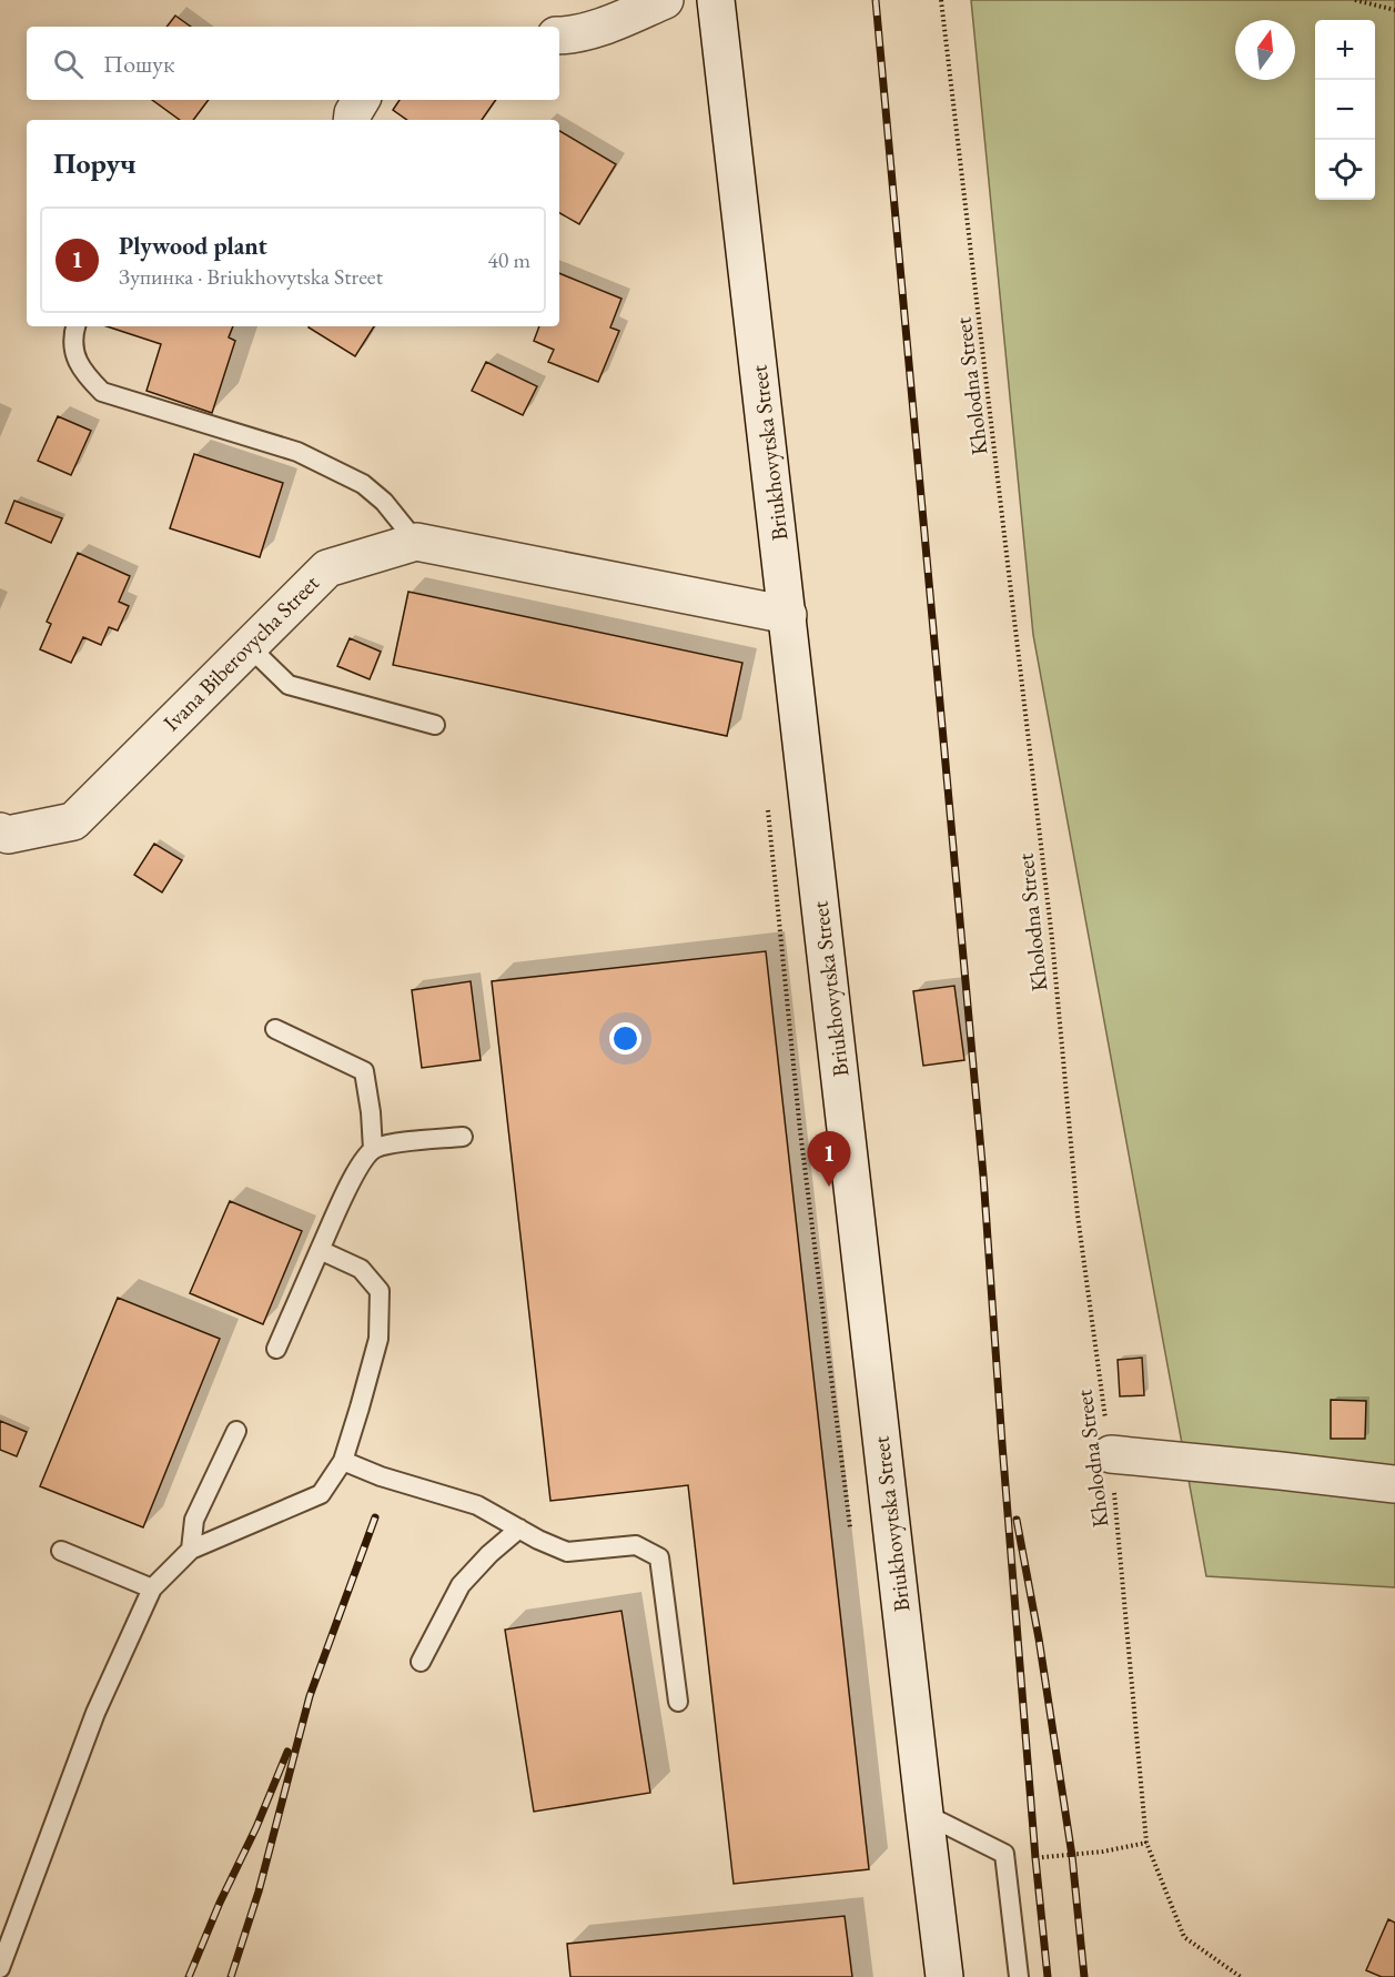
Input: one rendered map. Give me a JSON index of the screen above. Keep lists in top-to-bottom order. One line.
{"streets":{"main road":["Briukhovytska Street","Ivana Biberovycha Street"],"path":["Kholodna Street"]},"crossings":[["Briukhovytska Street","Ivana Biberovycha Street"]],"north":"top","page":{"map_buttons":["+","−"],"search":"Пошук","heading":"Поруч","list":[{"mark":"1","name":"Plywood plant","note":"Зупинка · Briukhovytska Street","value":"40 m"}],"pins":"1"}}
